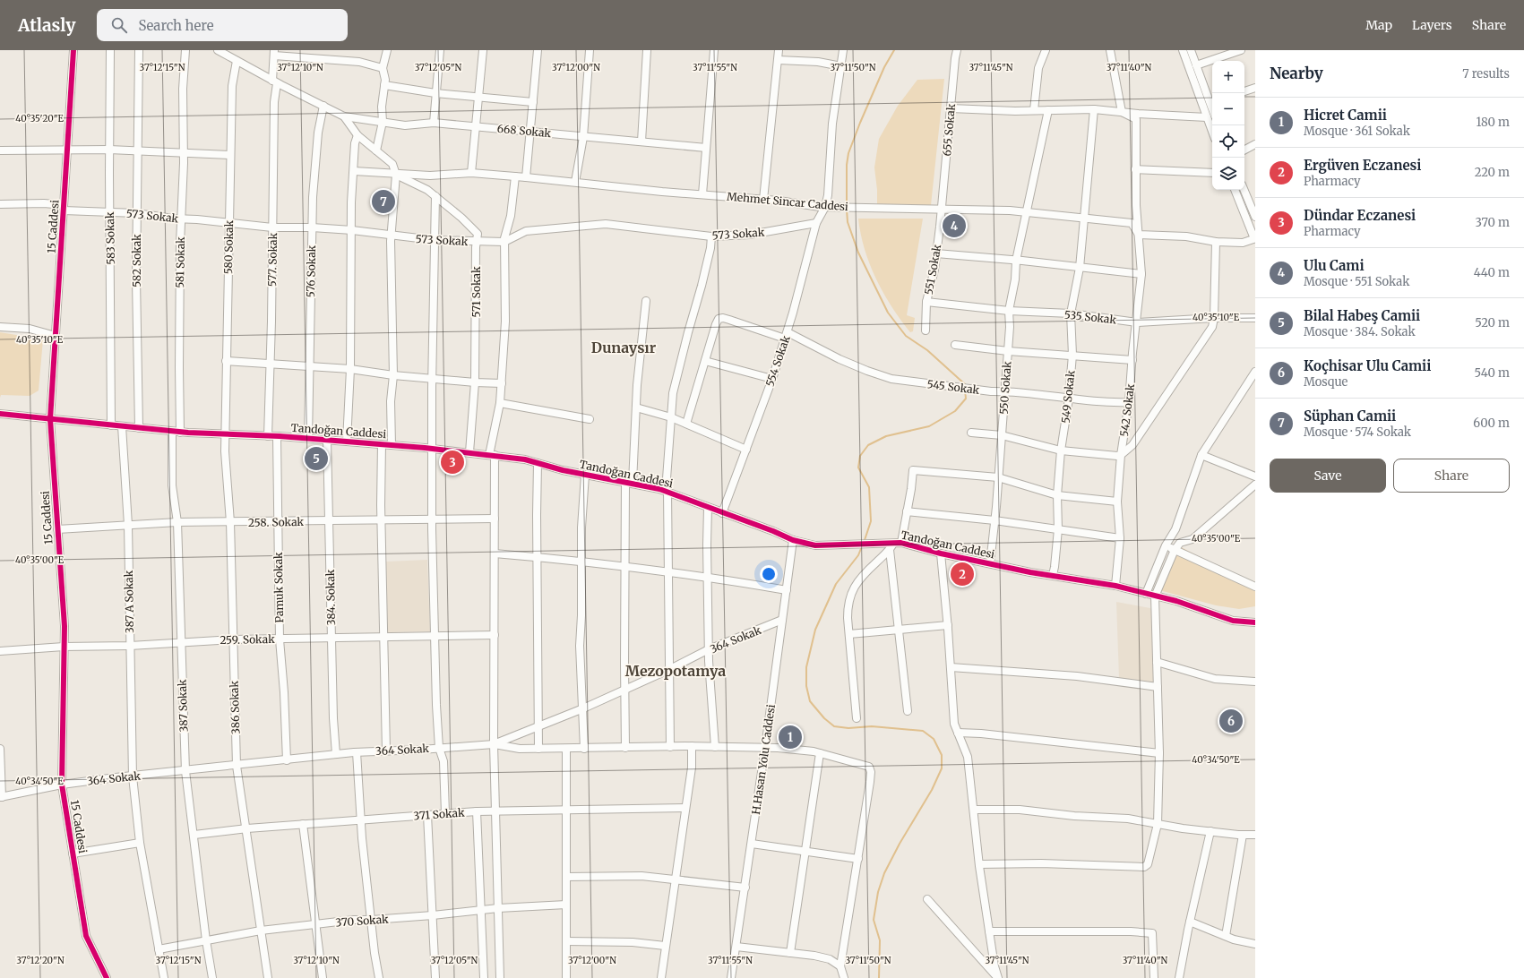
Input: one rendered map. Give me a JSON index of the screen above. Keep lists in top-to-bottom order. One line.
{"streets":{"street":["655 Sokak","668 Sokak","Mehmet Sincar Caddesi","573 Sokak","15 Caddesi","583 Sokak","580 Sokak","577. Sokak","582 Sokak","581 Sokak","551 Sokak","576 Sokak","571 Sokak","535 Sokak","554 Sokak","545 Sokak","550 Sokak","549 Sokak","542 Sokak","Tandoğan Caddesi","258. Sokak","Pamuk Sokak","384. Sokak","387 A Sokak","259. Sokak","364 Sokak","387 Sokak","386 Sokak","H.Hasan Yolu Caddesi","371 Sokak","370 Sokak"]},"crossings":[["655 Sokak","Mehmet Sincar Caddesi"],["655 Sokak","551 Sokak"],["Mehmet Sincar Caddesi","551 Sokak"],["Mehmet Sincar Caddesi","571 Sokak"],["Mehmet Sincar Caddesi","554 Sokak"],["Mehmet Sincar Caddesi","550 Sokak"],["Mehmet Sincar Caddesi","549 Sokak"],["Mehmet Sincar Caddesi","542 Sokak"],["573 Sokak","15 Caddesi"],["573 Sokak","583 Sokak"],["573 Sokak","580 Sokak"],["573 Sokak","577. Sokak"],["573 Sokak","582 Sokak"],["573 Sokak","581 Sokak"],["573 Sokak","576 Sokak"],["573 Sokak","571 Sokak"],["573 Sokak","554 Sokak"],["15 Caddesi","Tandoğan Caddesi"],["15 Caddesi","258. Sokak"],["15 Caddesi","259. Sokak"],["15 Caddesi","364 Sokak"],["583 Sokak","Tandoğan Caddesi"],["580 Sokak","Tandoğan Caddesi"],["580 Sokak","386 Sokak"],["577. Sokak","Tandoğan Caddesi"],["582 Sokak","Tandoğan Caddesi"],["581 Sokak","Tandoğan Caddesi"],["551 Sokak","535 Sokak"],["576 Sokak","Tandoğan Caddesi"],["571 Sokak","Tandoğan Caddesi"],["535 Sokak","550 Sokak"],["535 Sokak","549 Sokak"],["535 Sokak","542 Sokak"],["554 Sokak","545 Sokak"],["554 Sokak","Tandoğan Caddesi"],["545 Sokak","550 Sokak"],["545 Sokak","549 Sokak"],["545 Sokak","542 Sokak"],["550 Sokak","Tandoğan Caddesi"],["549 Sokak","Tandoğan Caddesi"],["542 Sokak","Tandoğan Caddesi"],["Tandoğan Caddesi","Pamuk Sokak"],["Tandoğan Caddesi","384. Sokak"],["Tandoğan Caddesi","387 A Sokak"],["Tandoğan Caddesi","387 Sokak"],["Tandoğan Caddesi","386 Sokak"],["Tandoğan Caddesi","H.Hasan Yolu Caddesi"],["258. Sokak","Pamuk Sokak"],["258. Sokak","384. Sokak"],["258. Sokak","387 A Sokak"],["258. Sokak","387 Sokak"],["258. Sokak","386 Sokak"],["Pamuk Sokak","259. Sokak"],["Pamuk Sokak","364 Sokak"],["384. Sokak","259. Sokak"],["384. Sokak","364 Sokak"],["387 A Sokak","259. Sokak"],["387 A Sokak","364 Sokak"],["387 A Sokak","370 Sokak"],["259. Sokak","387 Sokak"],["259. Sokak","386 Sokak"],["364 Sokak","387 Sokak"],["364 Sokak","386 Sokak"],["364 Sokak","H.Hasan Yolu Caddesi"],["387 Sokak","371 Sokak"],["387 Sokak","370 Sokak"],["386 Sokak","371 Sokak"],["386 Sokak","370 Sokak"]],"districts":["Dunaysır","Mezopotamya"],"page":{"header":"Atlasly","search":"Search here","nav":["Map","Layers","Share"],"heading":["Nearby","7 results"],"map_buttons":["+","−"],"list":[{"mark":"1","name":"Hicret Camii","note":"Mosque · 361 Sokak","value":"180 m"},{"mark":"2","name":"Ergüven Eczanesi","note":"Pharmacy","value":"220 m"},{"mark":"3","name":"Dündar Eczanesi","note":"Pharmacy","value":"370 m"},{"mark":"4","name":"Ulu Cami","note":"Mosque · 551 Sokak","value":"440 m"},{"mark":"5","name":"Bilal Habeş Camii","note":"Mosque · 384. Sokak","value":"520 m"},{"mark":"6","name":"Koçhisar Ulu Camii","note":"Mosque","value":"540 m"},{"mark":"7","name":"Süphan Camii","note":"Mosque · 574 Sokak","value":"600 m"}],"pins":["7","4","5","3","2","6","1"],"buttons":["Save","Share"]},"coordinates":["37°12'15\"N","37°12'10\"N","37°12'05\"N","37°12'00\"N","37°11'55\"N","37°11'50\"N","37°11'45\"N","37°11'40\"N","40°35'20\"E","40°35'10\"E","40°35'00\"E","40°34'50\"E","37°12'20\"N"]}
